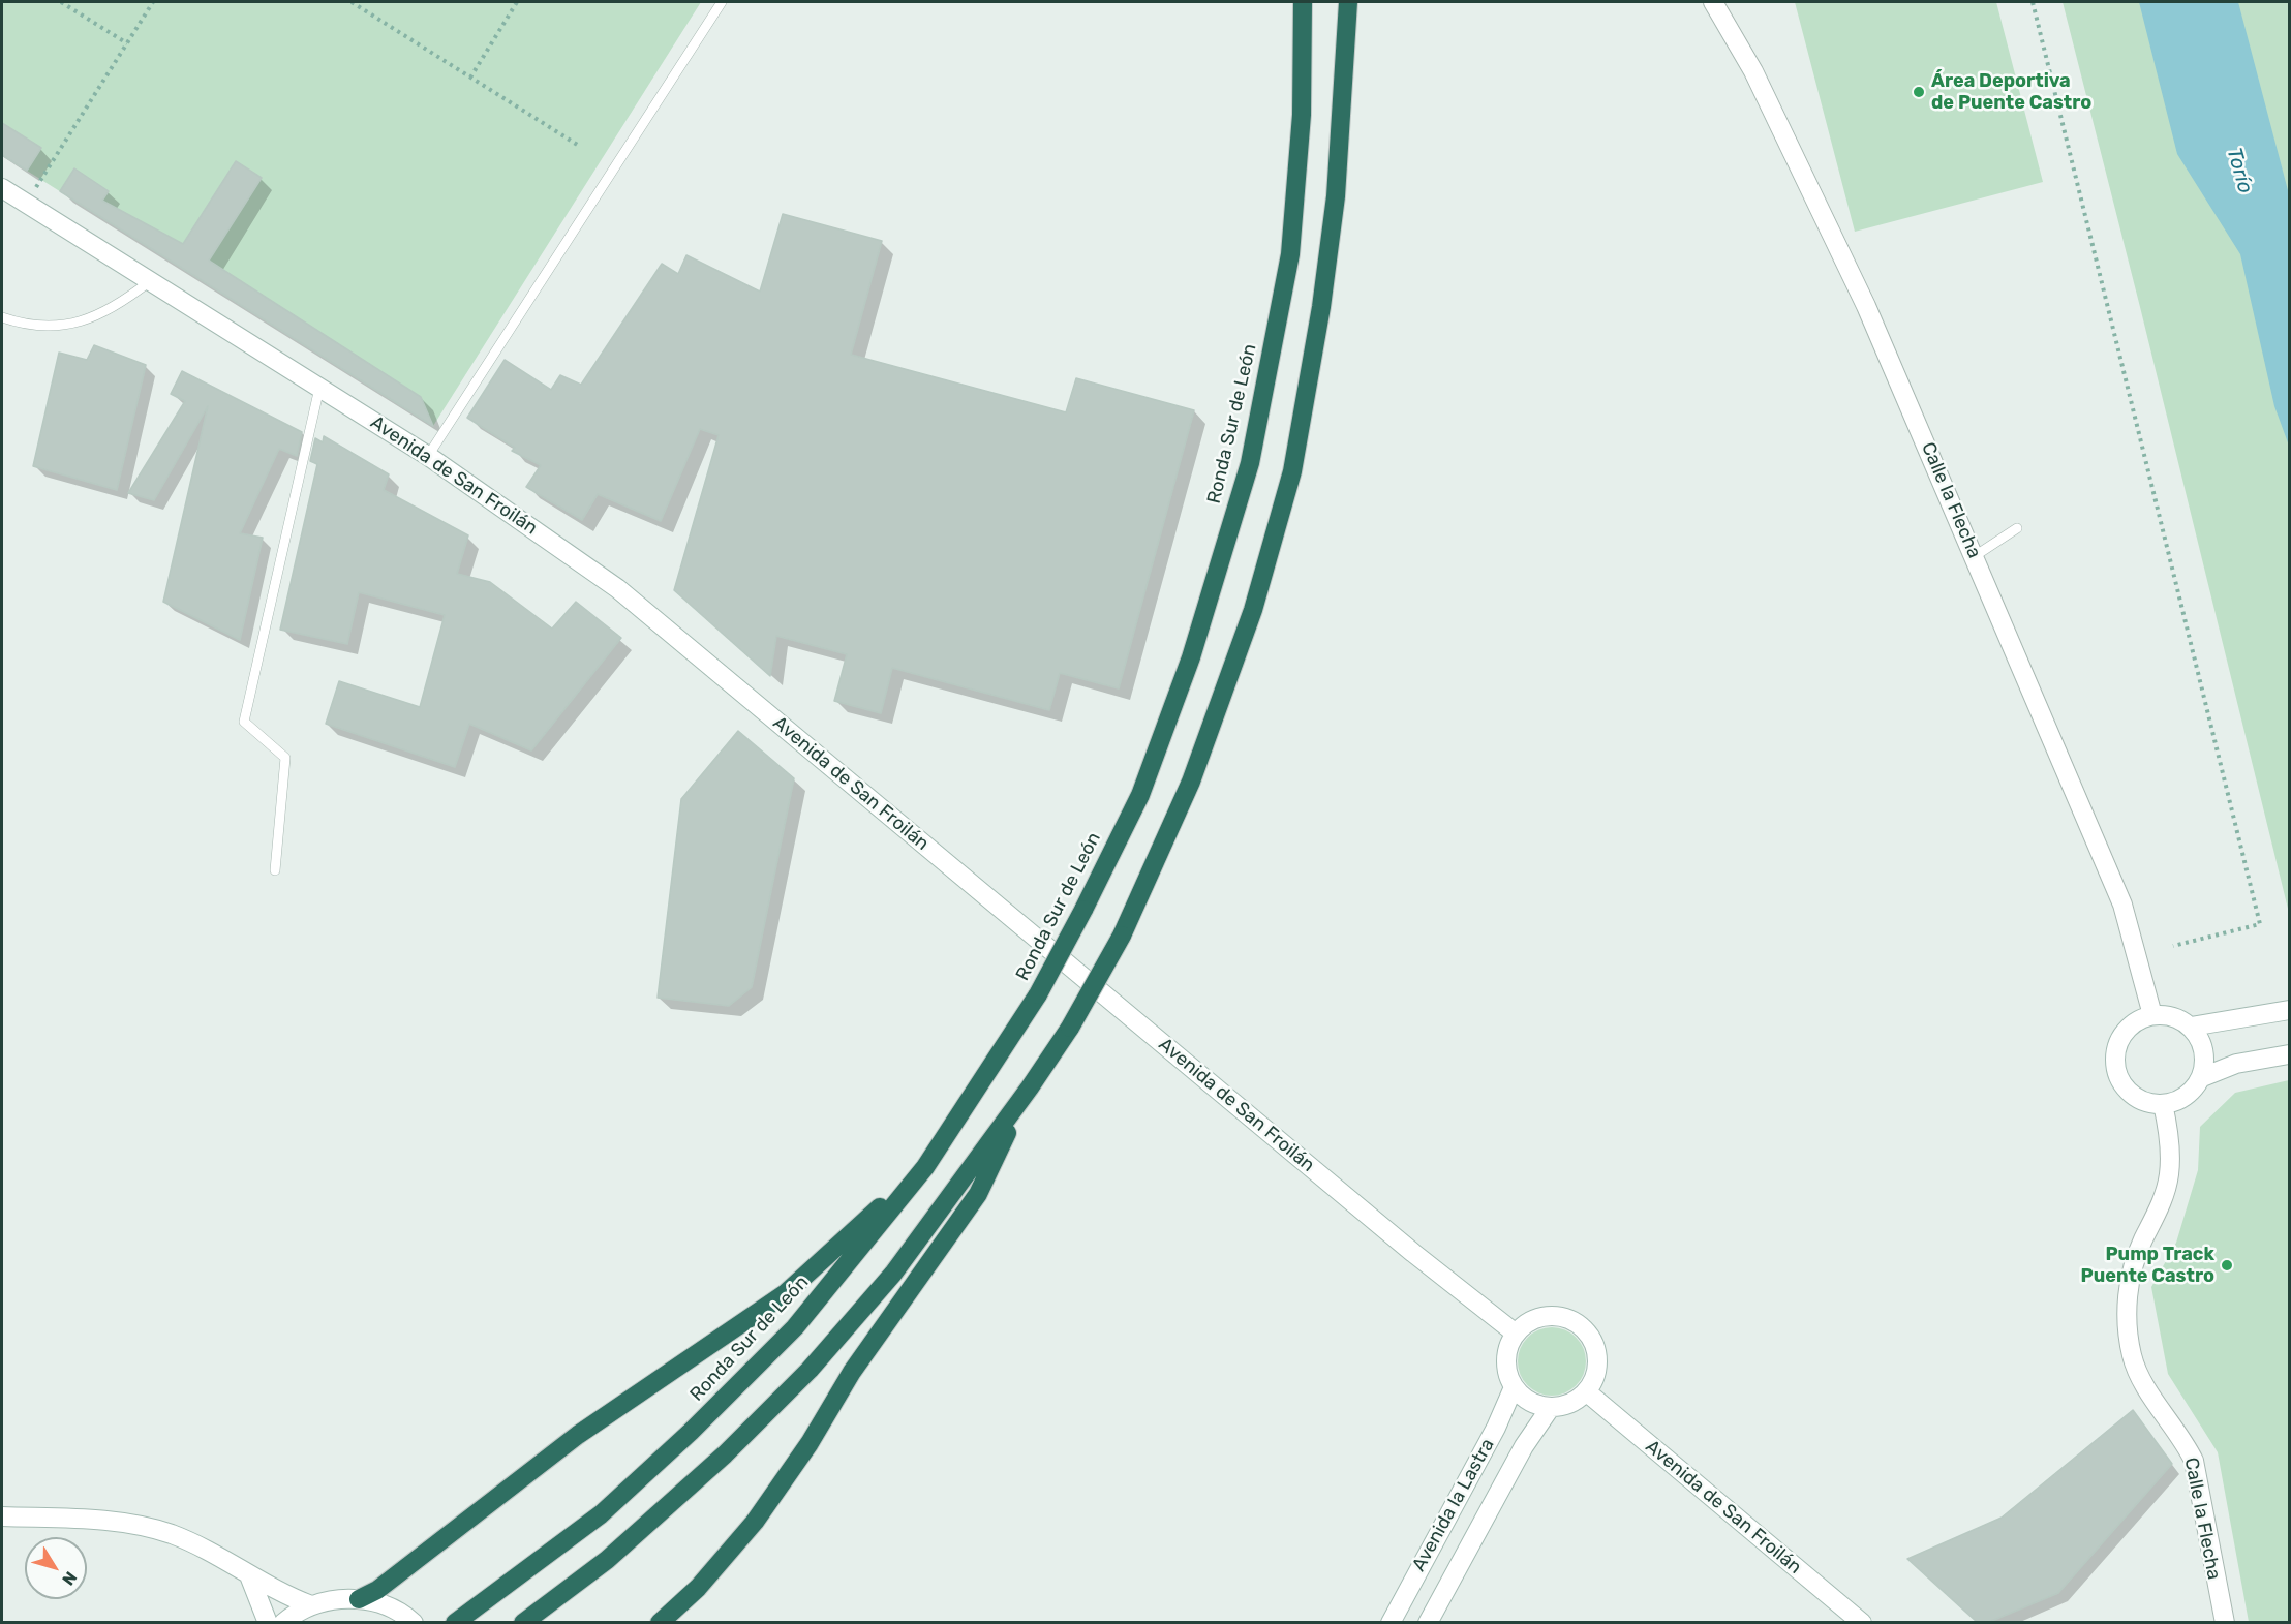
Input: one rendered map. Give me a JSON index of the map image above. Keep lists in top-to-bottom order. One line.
{"streets":{"highway":["Ronda Sur de León"],"street":["Avenida de San Froilán","Calle la Flecha","Avenida la Lastra"]},"crossings":[["Avenida de San Froilán","Avenida la Lastra"]],"water":["Torío"],"places":["Área Deportiva de Puente Castro","Pump Track Puente Castro"],"north":"bottom right"}
